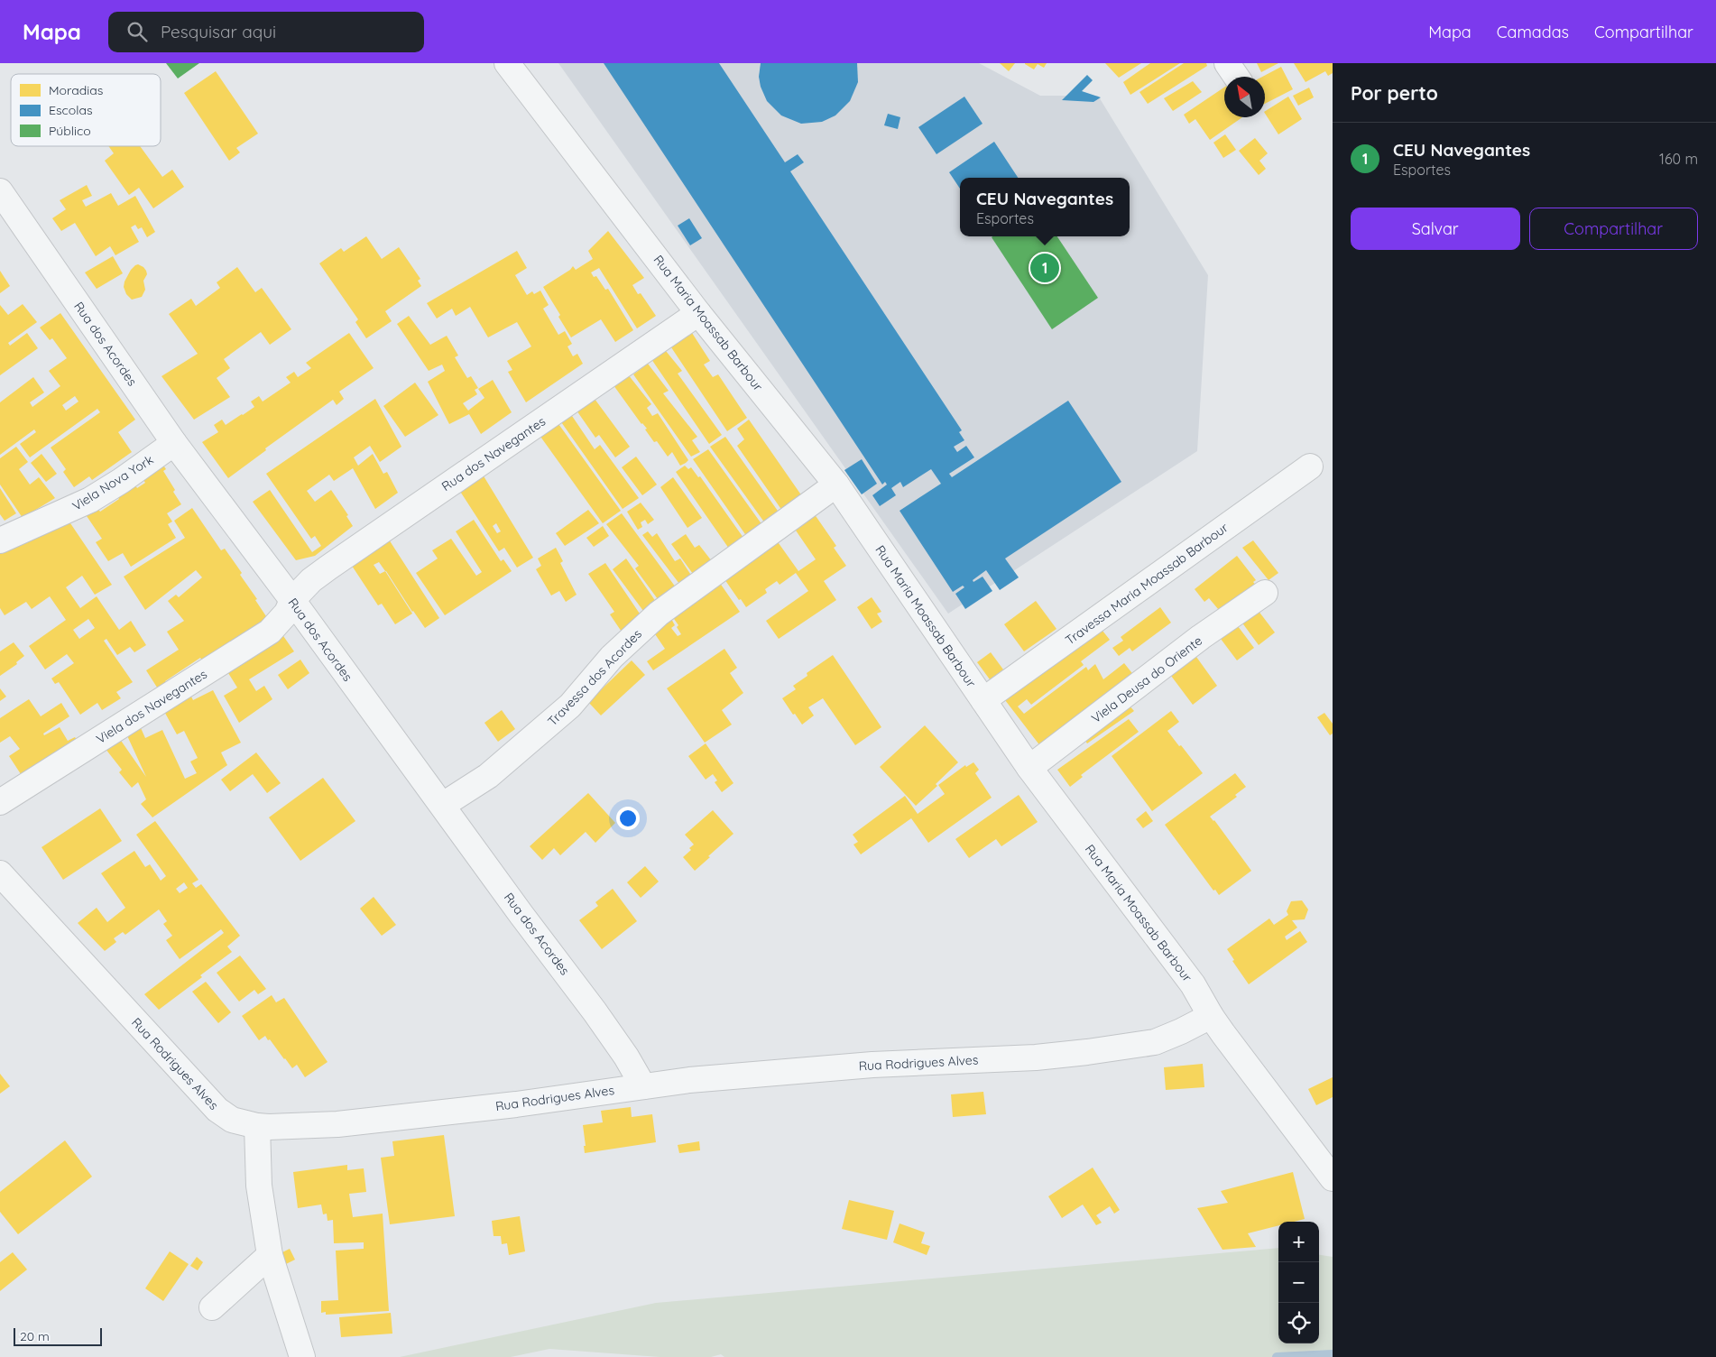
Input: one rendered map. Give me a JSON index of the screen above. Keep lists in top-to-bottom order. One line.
{"streets":{"street":["Rua Maria Moassab Barbour","Rua dos Acordes","Rua dos Navegantes","Viela Nova York","Travessa Maria Moassab Barbour","Travessa dos Acordes","Viela Deusa do Oriente","Viela dos Navegantes","Rua Rodrigues Alves"]},"crossings":[["Rua Maria Moassab Barbour","Rua dos Navegantes"],["Rua Maria Moassab Barbour","Travessa Maria Moassab Barbour"],["Rua Maria Moassab Barbour","Travessa dos Acordes"],["Rua Maria Moassab Barbour","Viela Deusa do Oriente"],["Rua Maria Moassab Barbour","Rua Rodrigues Alves"],["Rua dos Acordes","Rua dos Navegantes"],["Rua dos Acordes","Viela Nova York"],["Rua dos Acordes","Travessa dos Acordes"],["Rua dos Acordes","Viela dos Navegantes"],["Rua dos Acordes","Rua Rodrigues Alves"],["Rua dos Navegantes","Viela dos Navegantes"]],"legend":["Moradias","Escolas","Público"],"scale_bar":"20 m","north":"top left","page":{"header":"Mapa","search":"Pesquisar aqui","nav":["Mapa","Camadas","Compartilhar"],"heading":"Por perto","list":[{"mark":"1","name":"CEU Navegantes","note":"Esportes","value":"160 m"}],"popup":["CEU Navegantes","Esportes"],"buttons":["Salvar","Compartilhar"],"pins":"1","map_buttons":["+","−"],"scale":"20 m"}}
